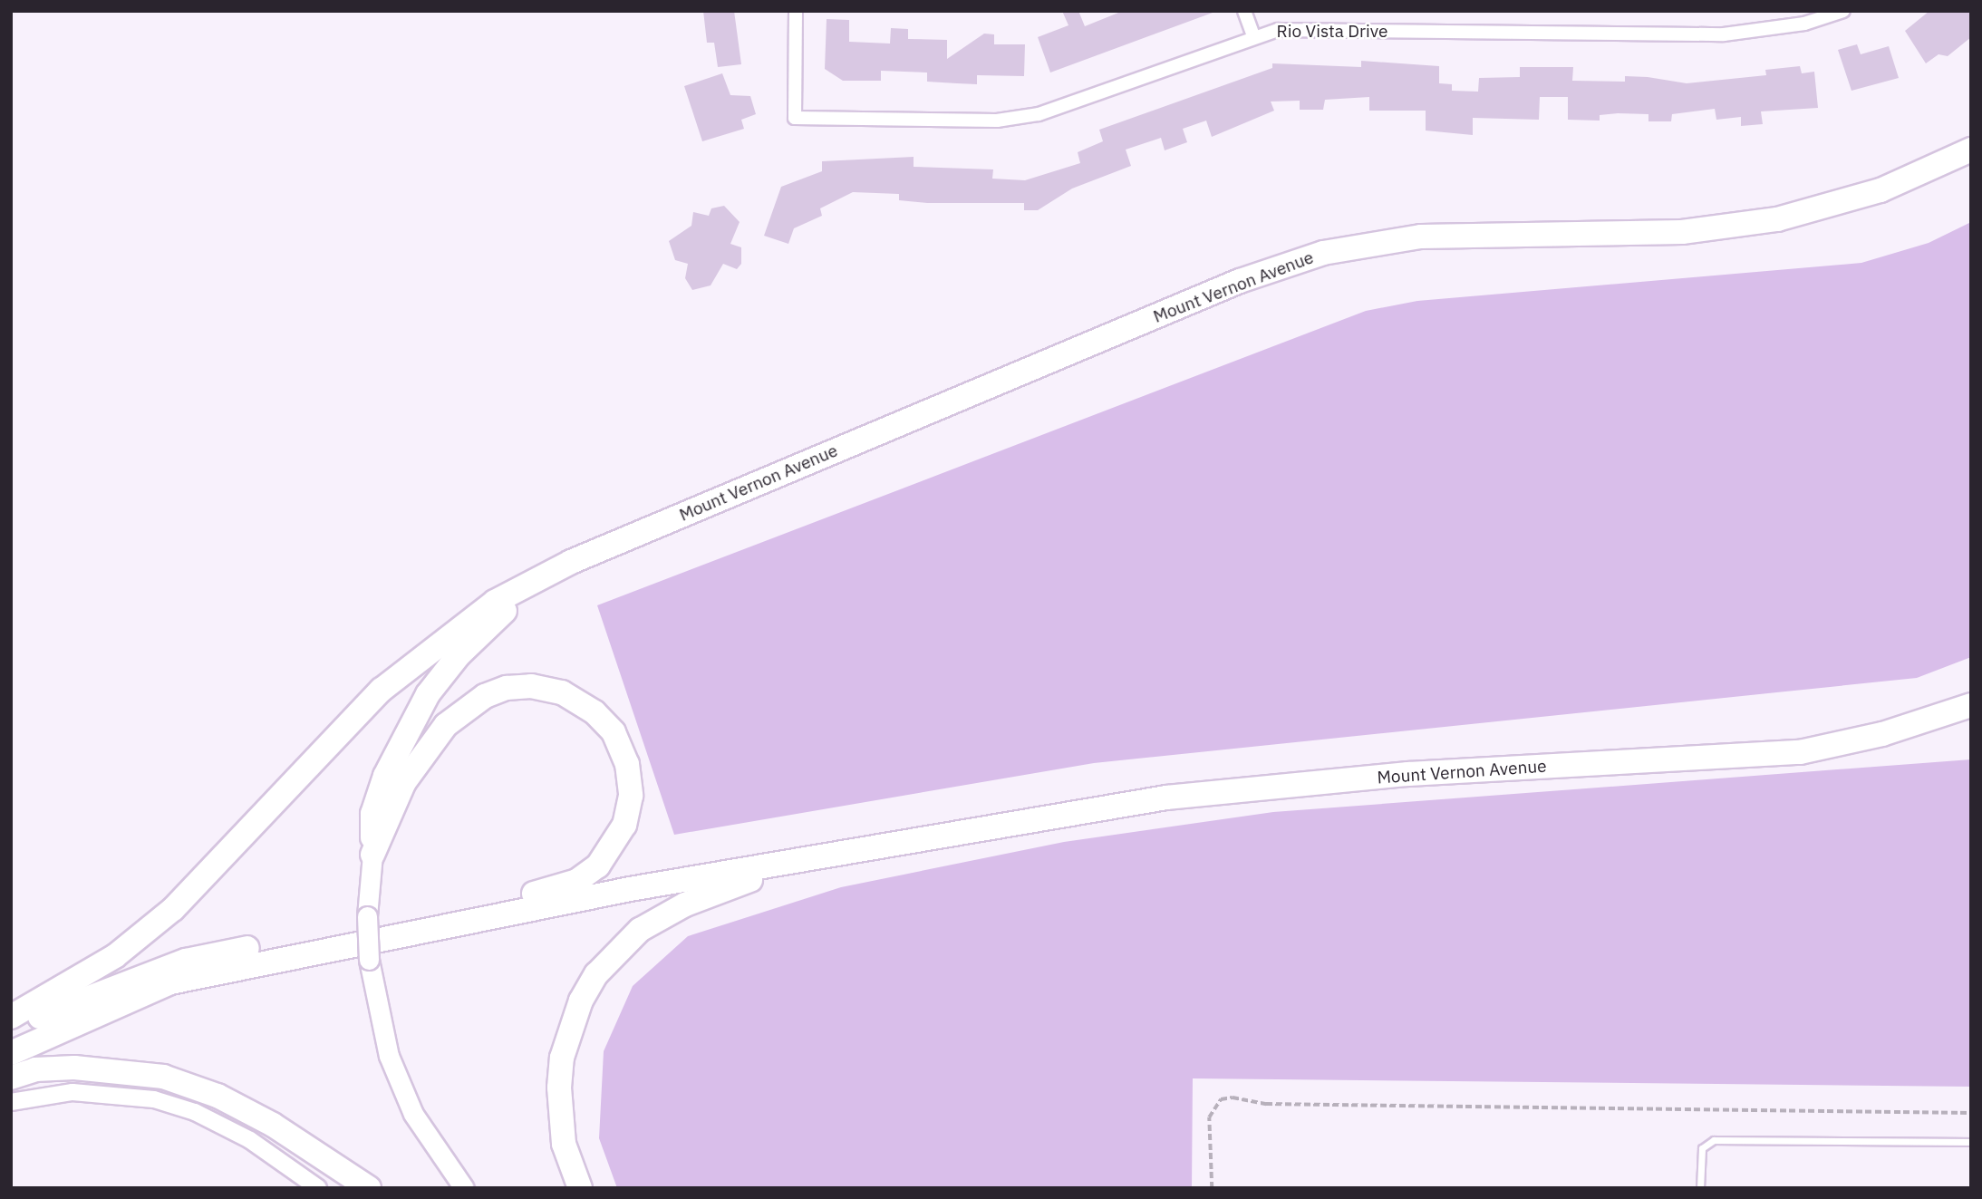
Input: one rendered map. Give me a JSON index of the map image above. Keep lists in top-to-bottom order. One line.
{"streets":{"highway":["Mount Vernon Avenue"],"street":["Rio Vista Drive"]}}
